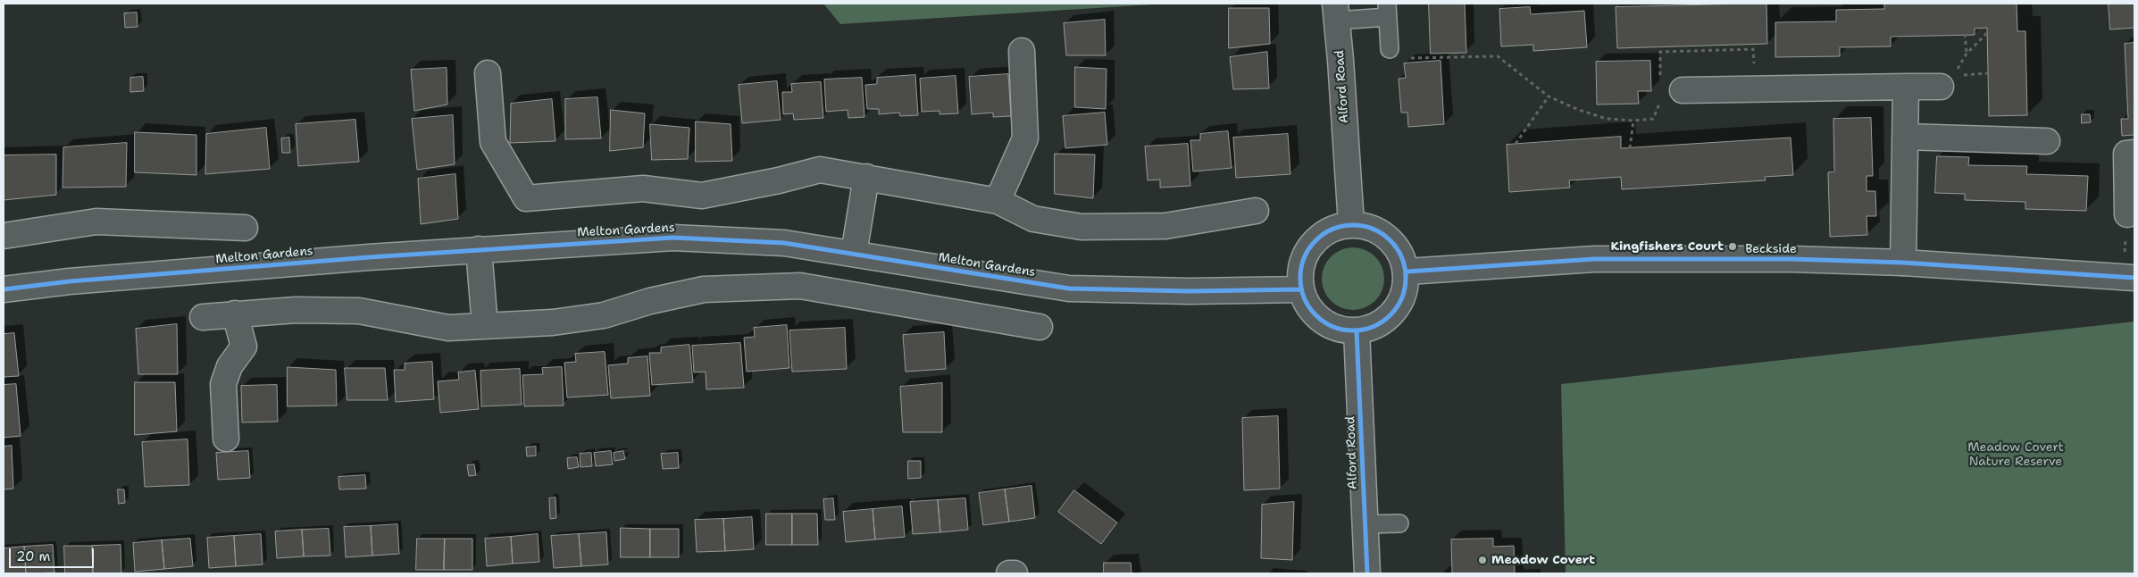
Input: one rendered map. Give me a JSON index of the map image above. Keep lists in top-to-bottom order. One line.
{"streets":{"street":["Alford Road","Melton Gardens","Beckside"]},"crossings":[["Alford Road","Melton Gardens"],["Alford Road","Beckside"],["Melton Gardens","Beckside"]],"parks":["Meadow Covert Nature Reserve"],"places":["Kingfishers Court","Meadow Covert"],"scale_bar":"20 m"}
